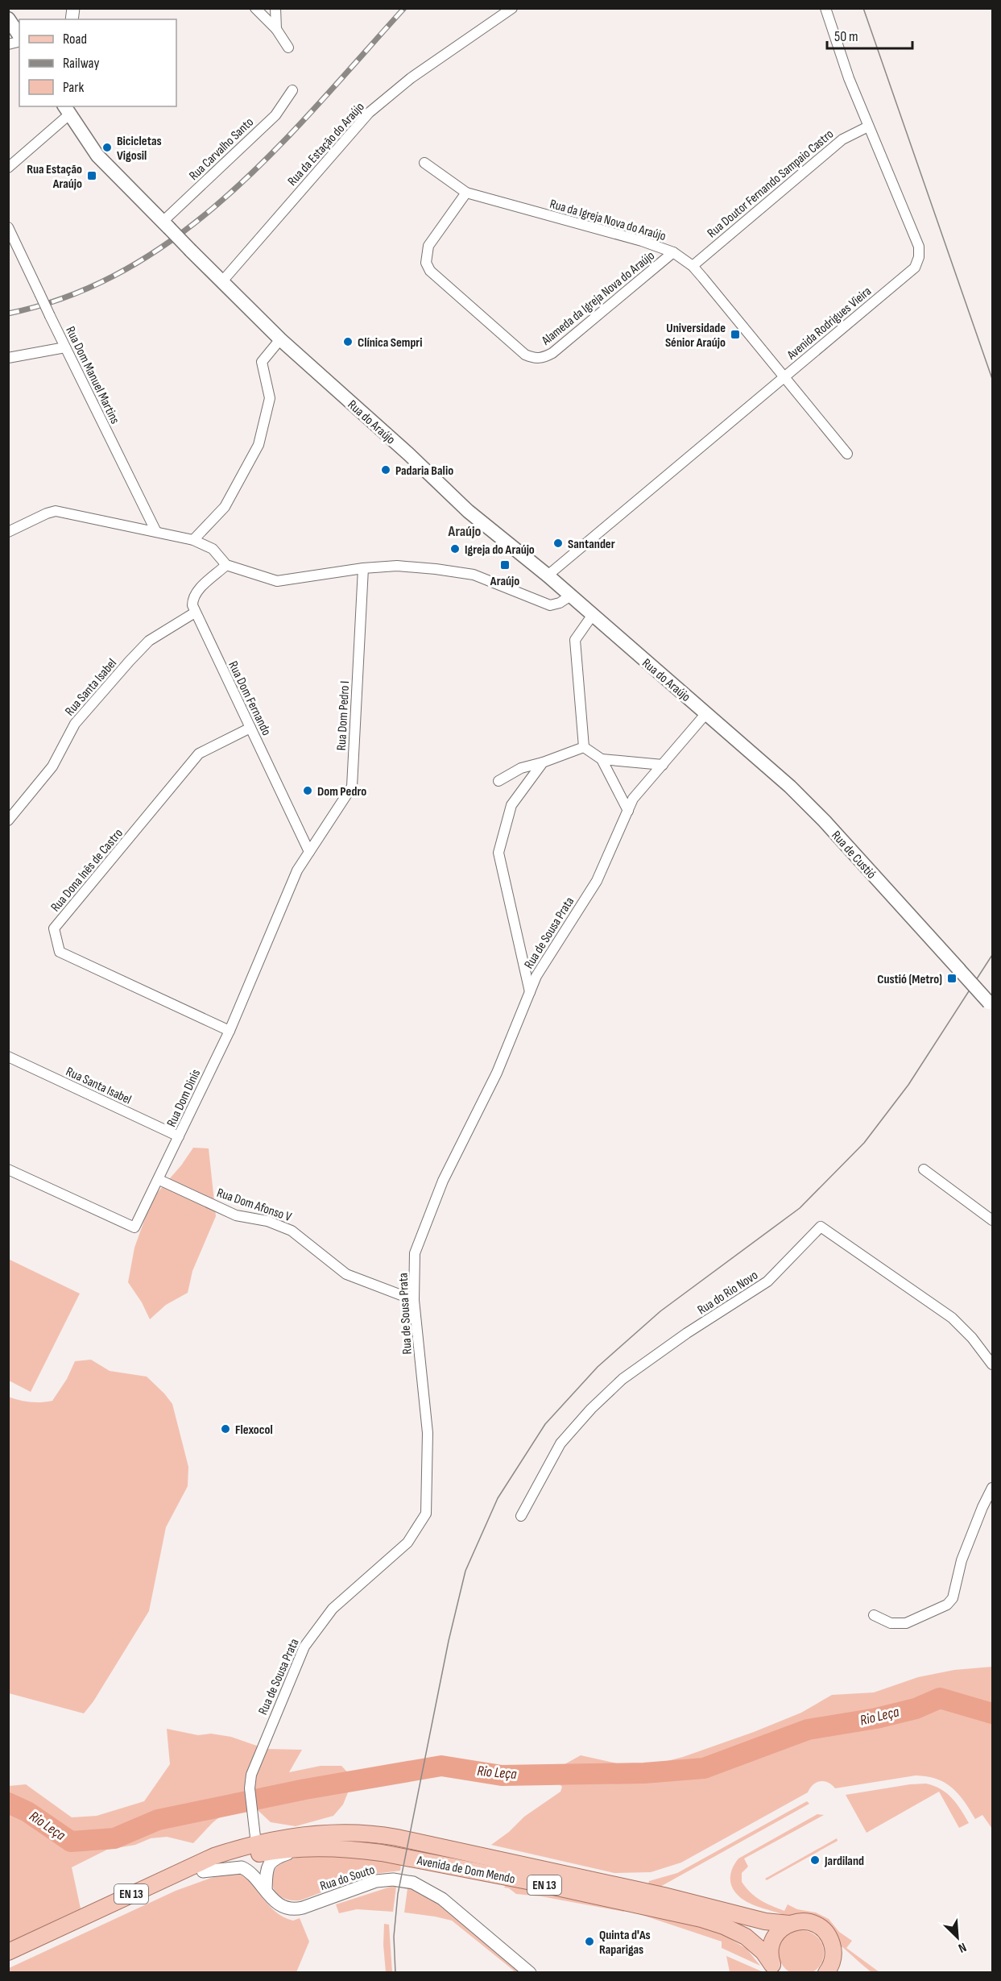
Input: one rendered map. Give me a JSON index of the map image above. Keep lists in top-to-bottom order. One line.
{"streets":{"main road":["Rua do Araújo","Rua de Custió","Avenida de Dom Mendo","EN 13"],"street":["Rua da Estação do Araújo","Rua Carvalho Santo","Rua Doutor Fernando Sampaio Castro","Rua da Igreja Nova do Araújo","Alameda da Igreja Nova do Araújo","Avenida Rodrigues Vieira","Rua Dom Manuel Martins","Rua Santa Isabel","Rua Dom Fernando","Rua Dom Pedro I","Rua Dona Inês de Castro","Rua de Sousa Prata","Rua Dom Dinis","Rua Dom Afonso V","Rua do Rio Novo","Rua do Souto"]},"crossings":[["Rua da Estação do Araújo","Rua do Araújo"],["Rua Carvalho Santo","Rua do Araújo"],["Rua Doutor Fernando Sampaio Castro","Rua da Igreja Nova do Araújo"],["Rua Doutor Fernando Sampaio Castro","Avenida Rodrigues Vieira"],["Rua da Igreja Nova do Araújo","Alameda da Igreja Nova do Araújo"],["Rua da Igreja Nova do Araújo","Avenida Rodrigues Vieira"],["Avenida Rodrigues Vieira","Rua do Araújo"],["Rua do Araújo","Rua de Custió"],["Rua do Araújo","Rua de Sousa Prata"],["Rua Santa Isabel","Rua Dom Fernando"],["Rua Santa Isabel","Rua Dom Dinis"],["Rua Dom Fernando","Rua Dom Pedro I"],["Rua Dom Fernando","Rua Dona Inês de Castro"],["Rua Dom Fernando","Rua Dom Dinis"],["Rua Dom Pedro I","Rua Dom Dinis"],["Rua de Custió","Rua de Sousa Prata"],["Rua Dona Inês de Castro","Rua Dom Dinis"],["Rua de Sousa Prata","Rua Dom Afonso V"],["Rua de Sousa Prata","Avenida de Dom Mendo"],["Rua de Sousa Prata","EN 13"],["Rua Dom Dinis","Rua Dom Afonso V"],["Avenida de Dom Mendo","Rua do Souto"],["Avenida de Dom Mendo","EN 13"],["Rua do Souto","EN 13"]],"districts":["Araújo"],"water":["Rio Leça"],"places":{"other":["Bicicletas Vigosil","Clínica Sempri","Padaria Balio","Santander","Igreja do Araújo","Dom Pedro","Flexocol","Jardiland","Quinta d'As Raparigas"],"transit":["Rua Estação Araújo","Universidade Sénior Araújo","Araújo","Custió (Metro)"]},"legend":["Road","Railway","Park"],"scale_bar":"50 m","north":"bottom right"}
